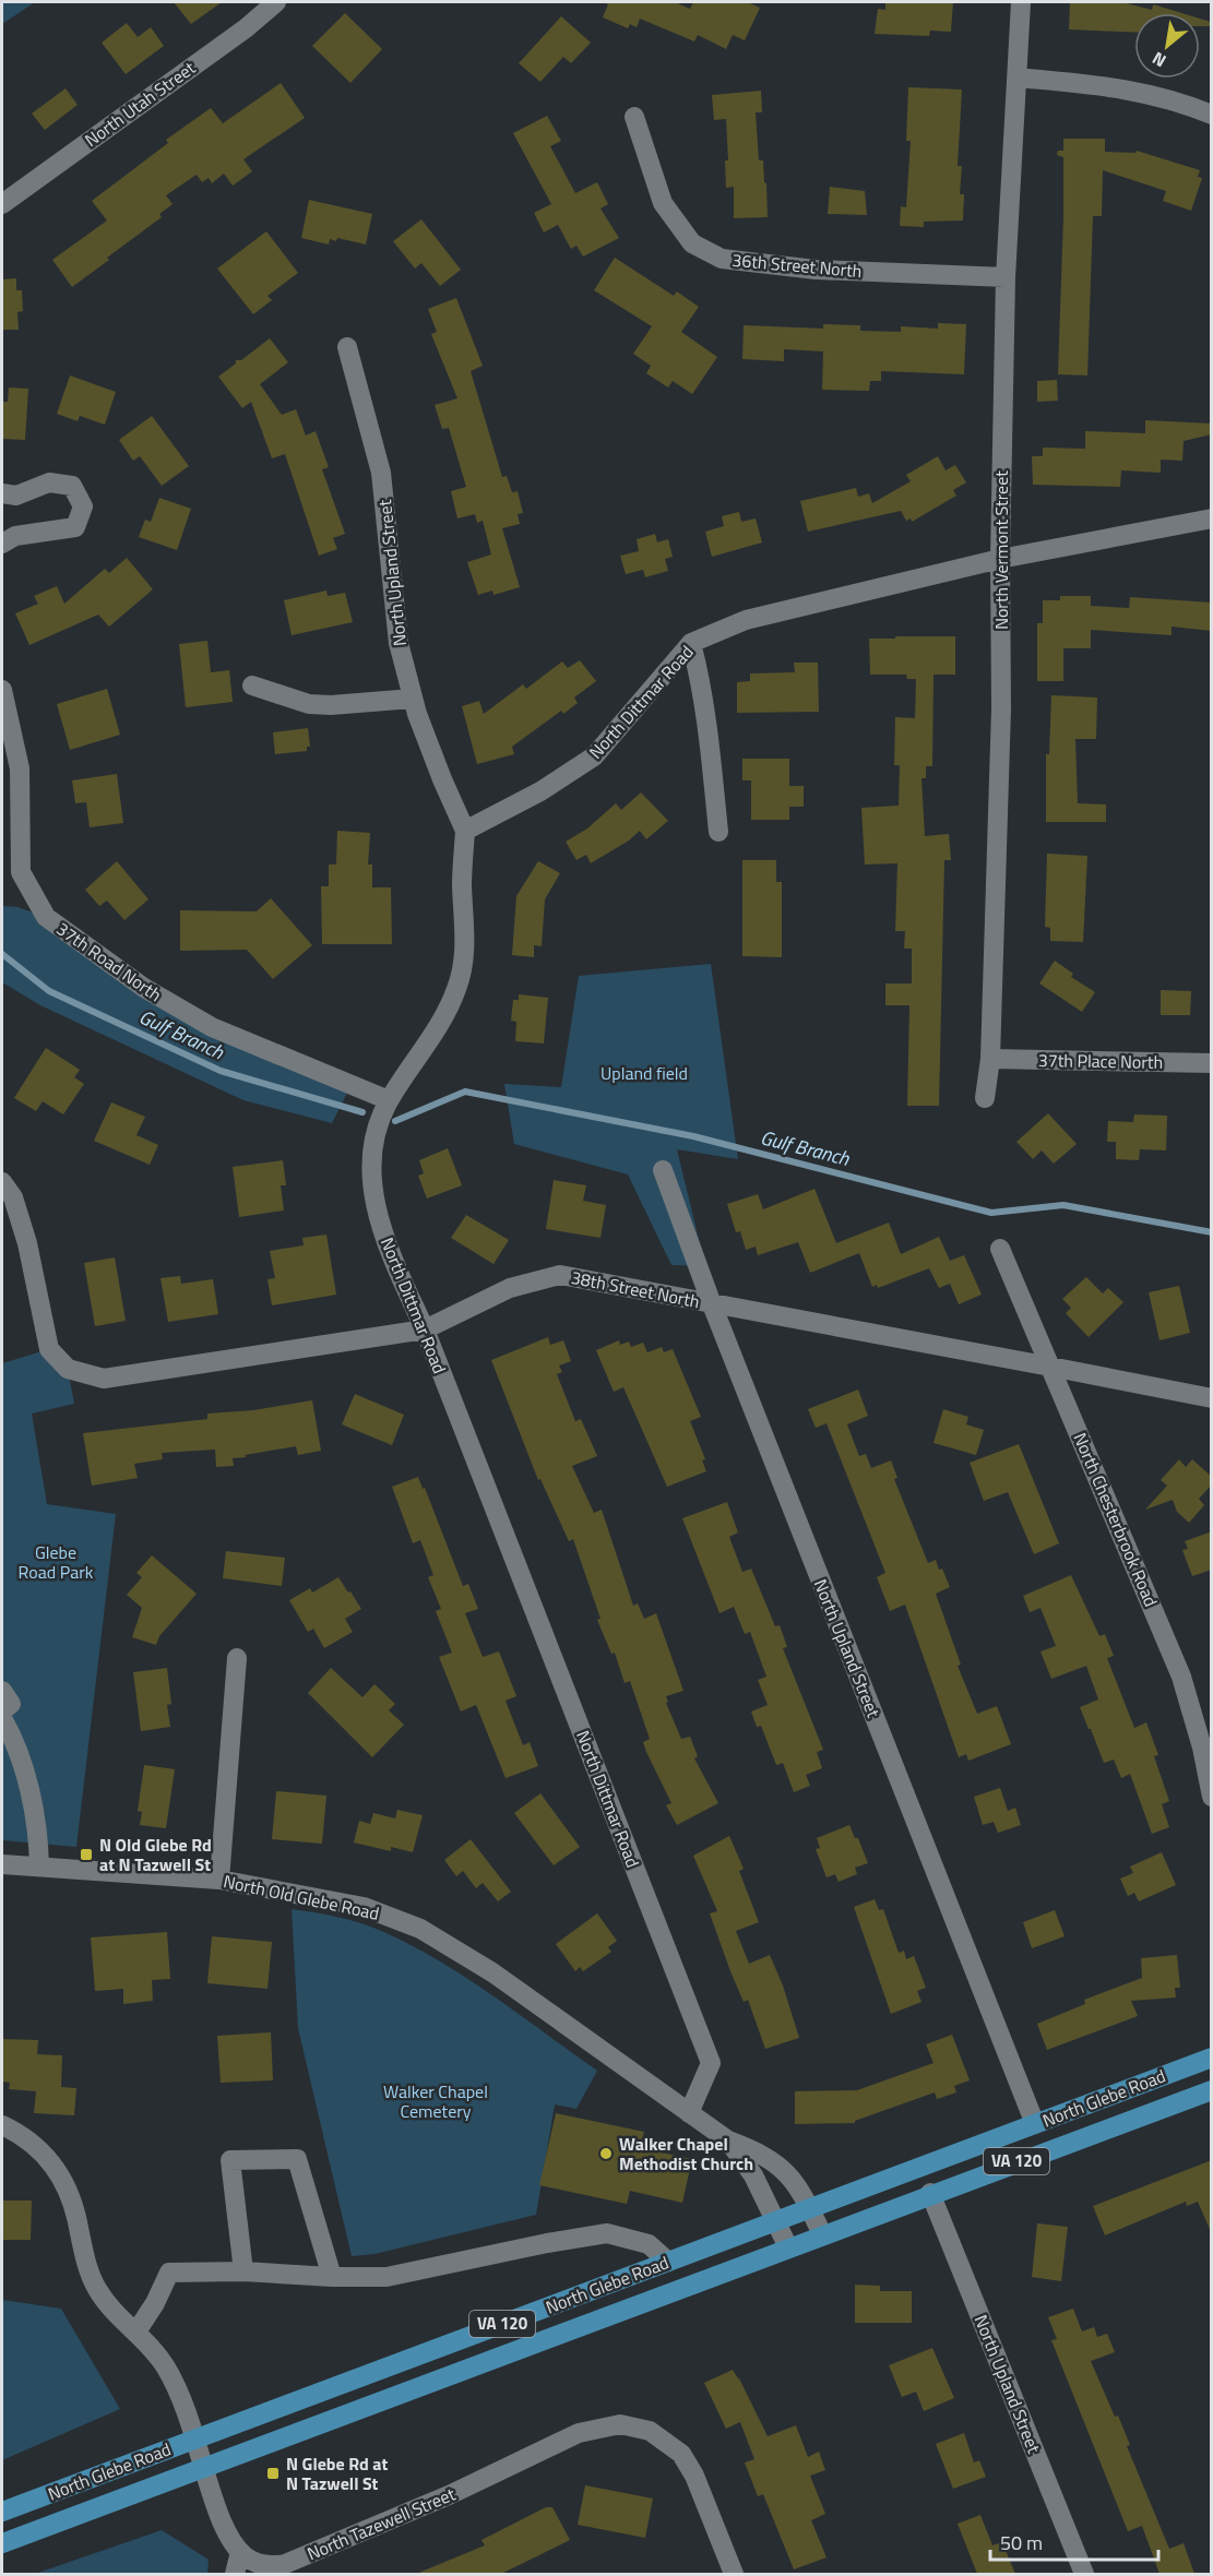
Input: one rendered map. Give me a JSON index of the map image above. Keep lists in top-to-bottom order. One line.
{"streets":{"main road":["North Glebe Road","VA 120"],"street":["North Utah Street","36th Street North","North Vermont Street","North Upland Street","North Dittmar Road","37th Road North","37th Place North","38th Street North","North Chesterbrook Road","North Old Glebe Road","North Tazewell Street"]},"crossings":[["36th Street North","North Vermont Street"],["North Vermont Street","North Dittmar Road"],["North Vermont Street","37th Place North"],["North Upland Street","North Dittmar Road"],["North Upland Street","38th Street North"],["North Upland Street","North Glebe Road"],["North Dittmar Road","37th Road North"],["North Dittmar Road","38th Street North"],["North Dittmar Road","North Old Glebe Road"],["38th Street North","North Chesterbrook Road"],["North Old Glebe Road","North Glebe Road"]],"water":["Gulf Branch"],"parks":["Upland field","Glebe Road Park","Walker Chapel Cemetery"],"places":{"transit":["N Old Glebe Rd at N Tazwell St","N Glebe Rd at N Tazwell St"],"other":["Walker Chapel Methodist Church"]},"scale_bar":"50 m","north":"bottom left"}
